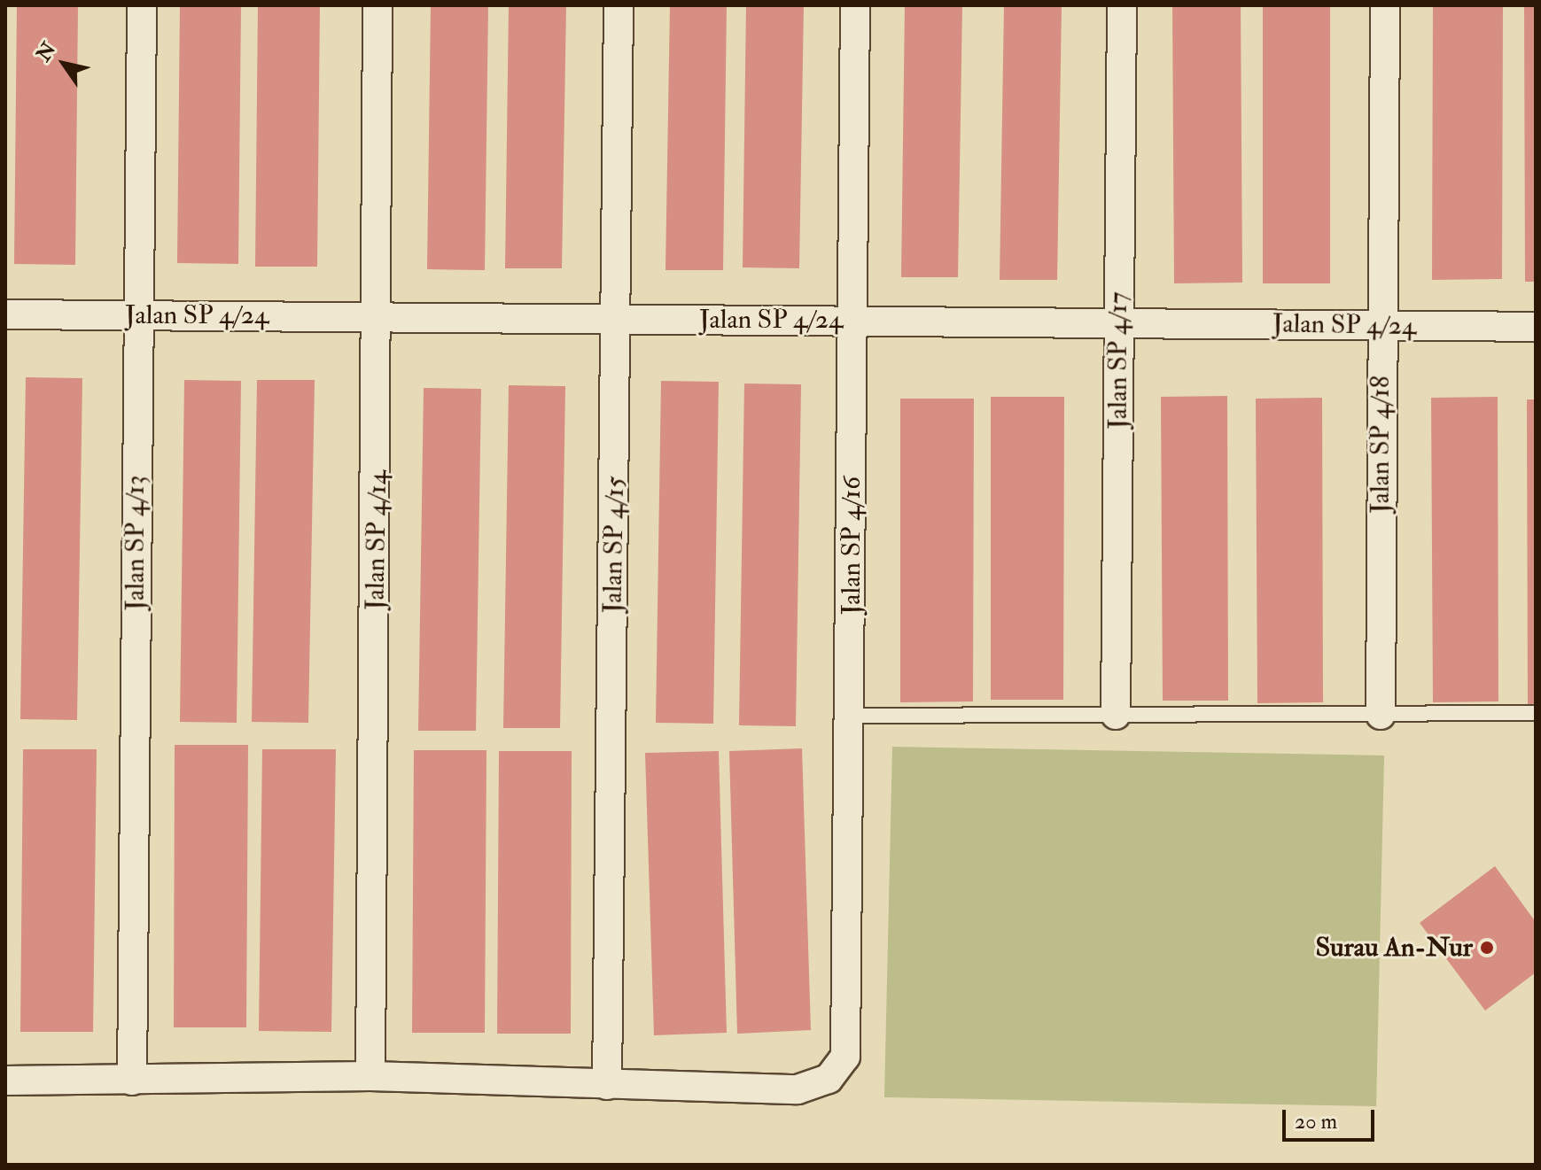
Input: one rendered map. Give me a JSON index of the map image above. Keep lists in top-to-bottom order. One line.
{"streets":{"street":["Jalan SP 4/24","Jalan SP 4/17","Jalan SP 4/18","Jalan SP 4/14","Jalan SP 4/13","Jalan SP 4/15","Jalan SP 4/16"]},"crossings":[["Jalan SP 4/24","Jalan SP 4/17"],["Jalan SP 4/24","Jalan SP 4/18"],["Jalan SP 4/24","Jalan SP 4/14"],["Jalan SP 4/24","Jalan SP 4/13"],["Jalan SP 4/24","Jalan SP 4/15"],["Jalan SP 4/24","Jalan SP 4/16"],["Jalan SP 4/15","Jalan SP 4/16"]],"places":["Surau An-Nur"],"scale_bar":"20 m","north":"top left"}
